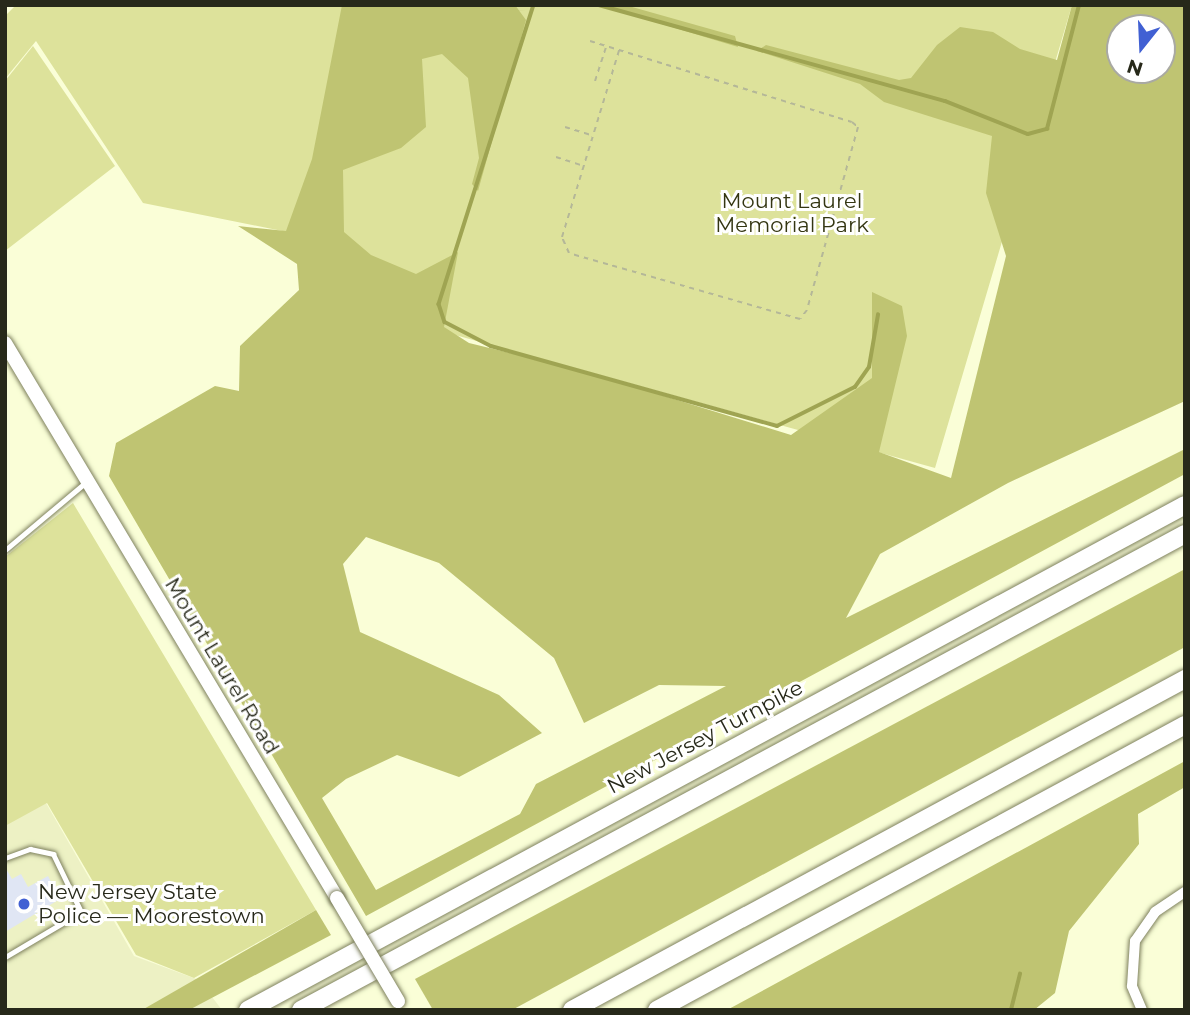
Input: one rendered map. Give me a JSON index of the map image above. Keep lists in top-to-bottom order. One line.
{"streets":{"highway":["New Jersey Turnpike"],"main road":["Mount Laurel Road"]},"parks":["Mount Laurel Memorial Park"],"places":["New Jersey State Police — Moorestown"],"north":"bottom"}
